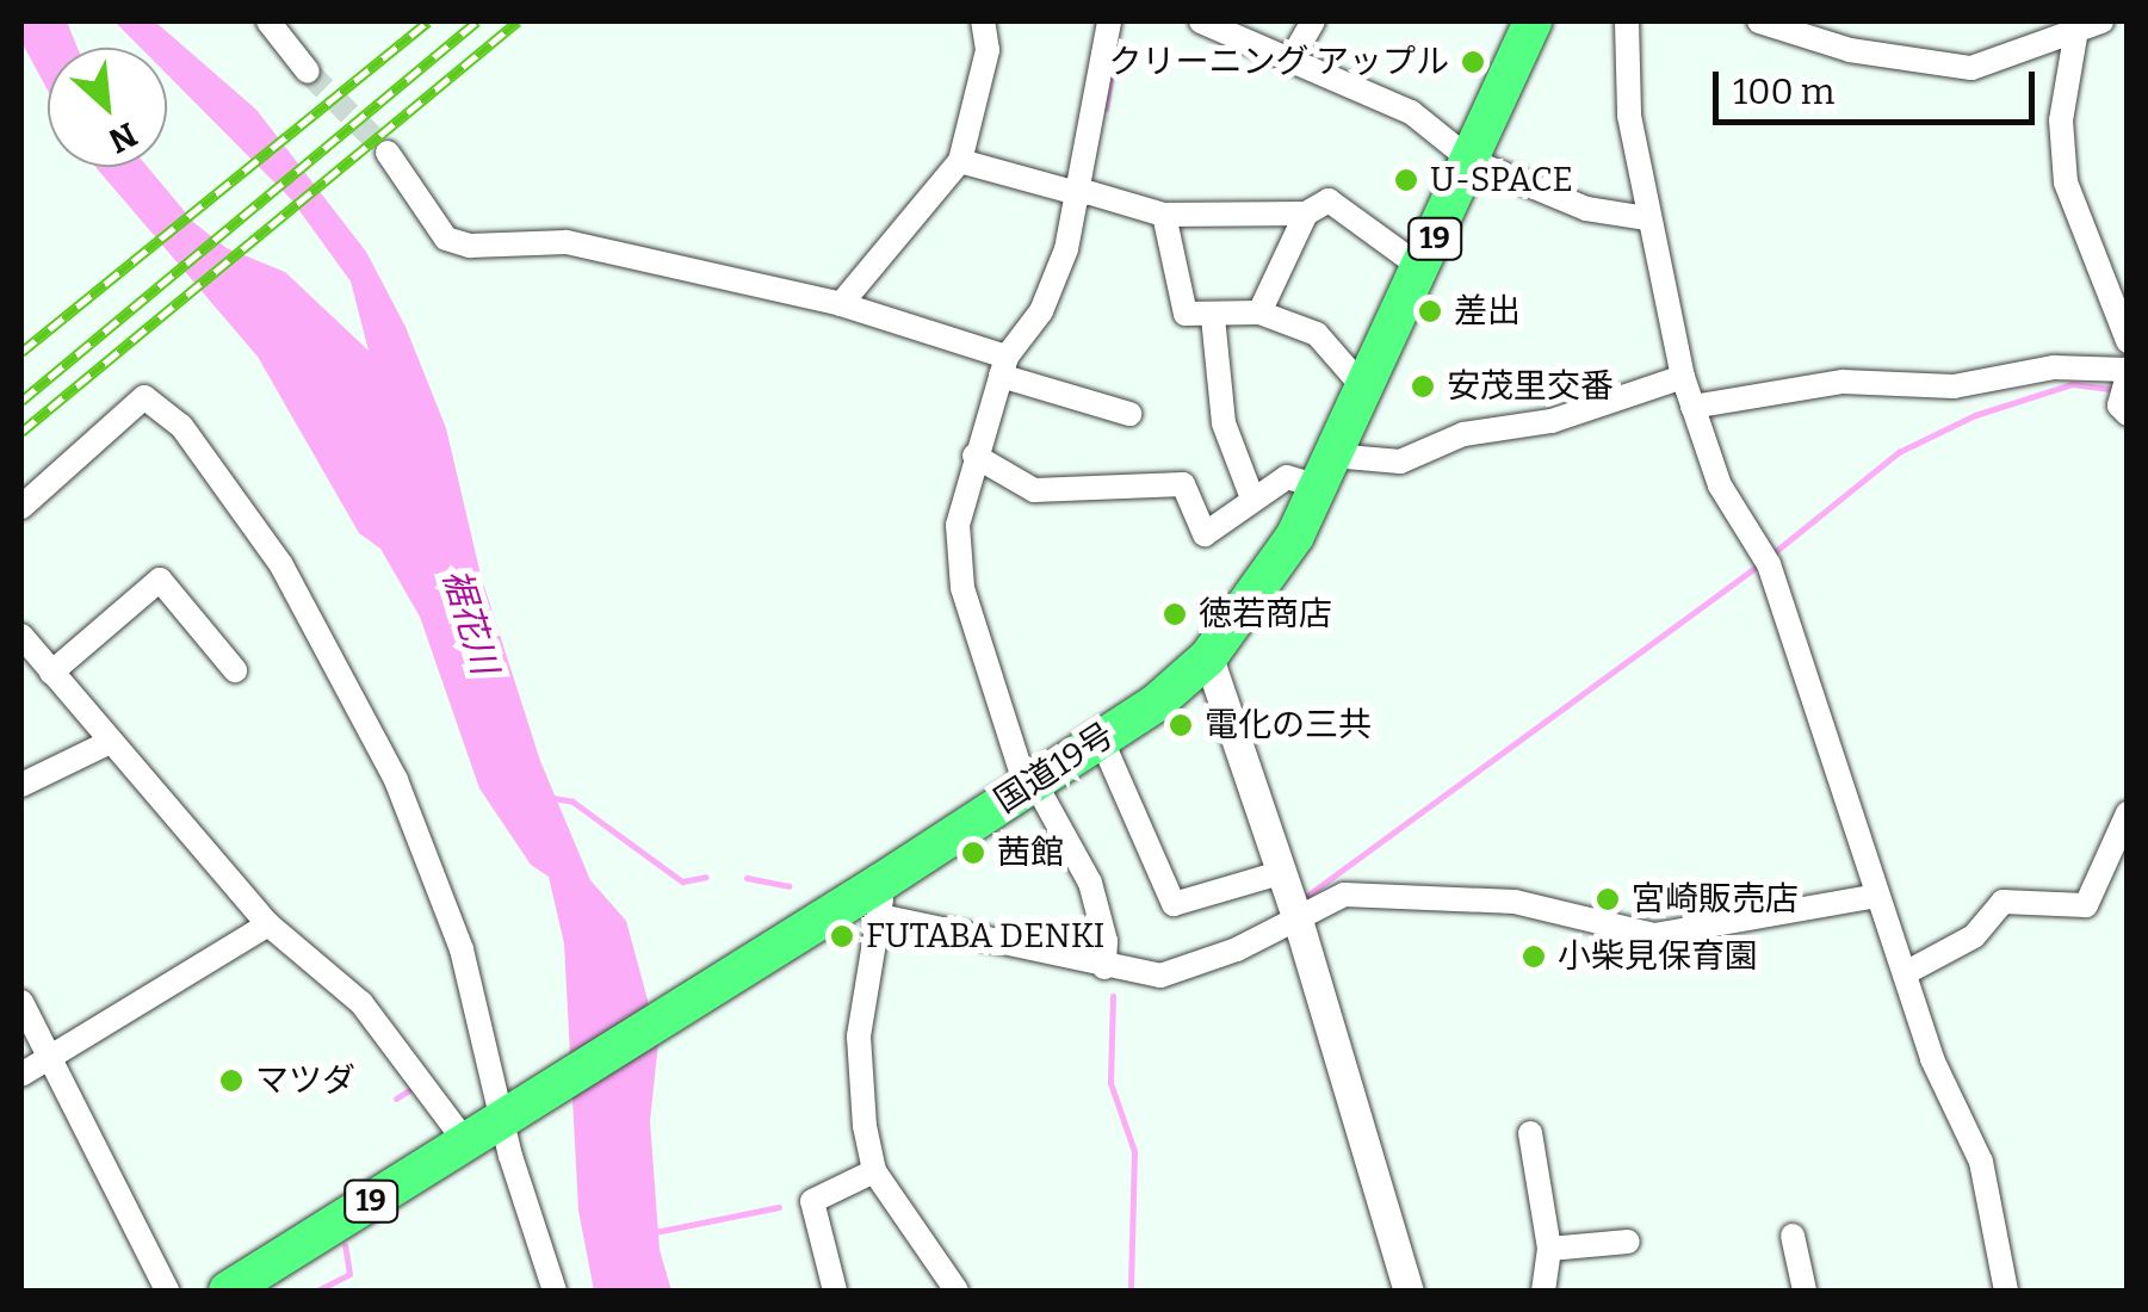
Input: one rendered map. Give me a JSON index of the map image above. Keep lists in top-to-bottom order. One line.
{"streets":{"highway":["19","国道19号"]},"water":["裾花川"],"places":["クリーニング アップル","U-SPACE","差出","安茂里交番","徳若商店","電化の三共","茜館","宮崎販売店","FUTABA DENKI","小柴見保育園","マツダ"],"scale_bar":"100 m","north":"bottom right"}
